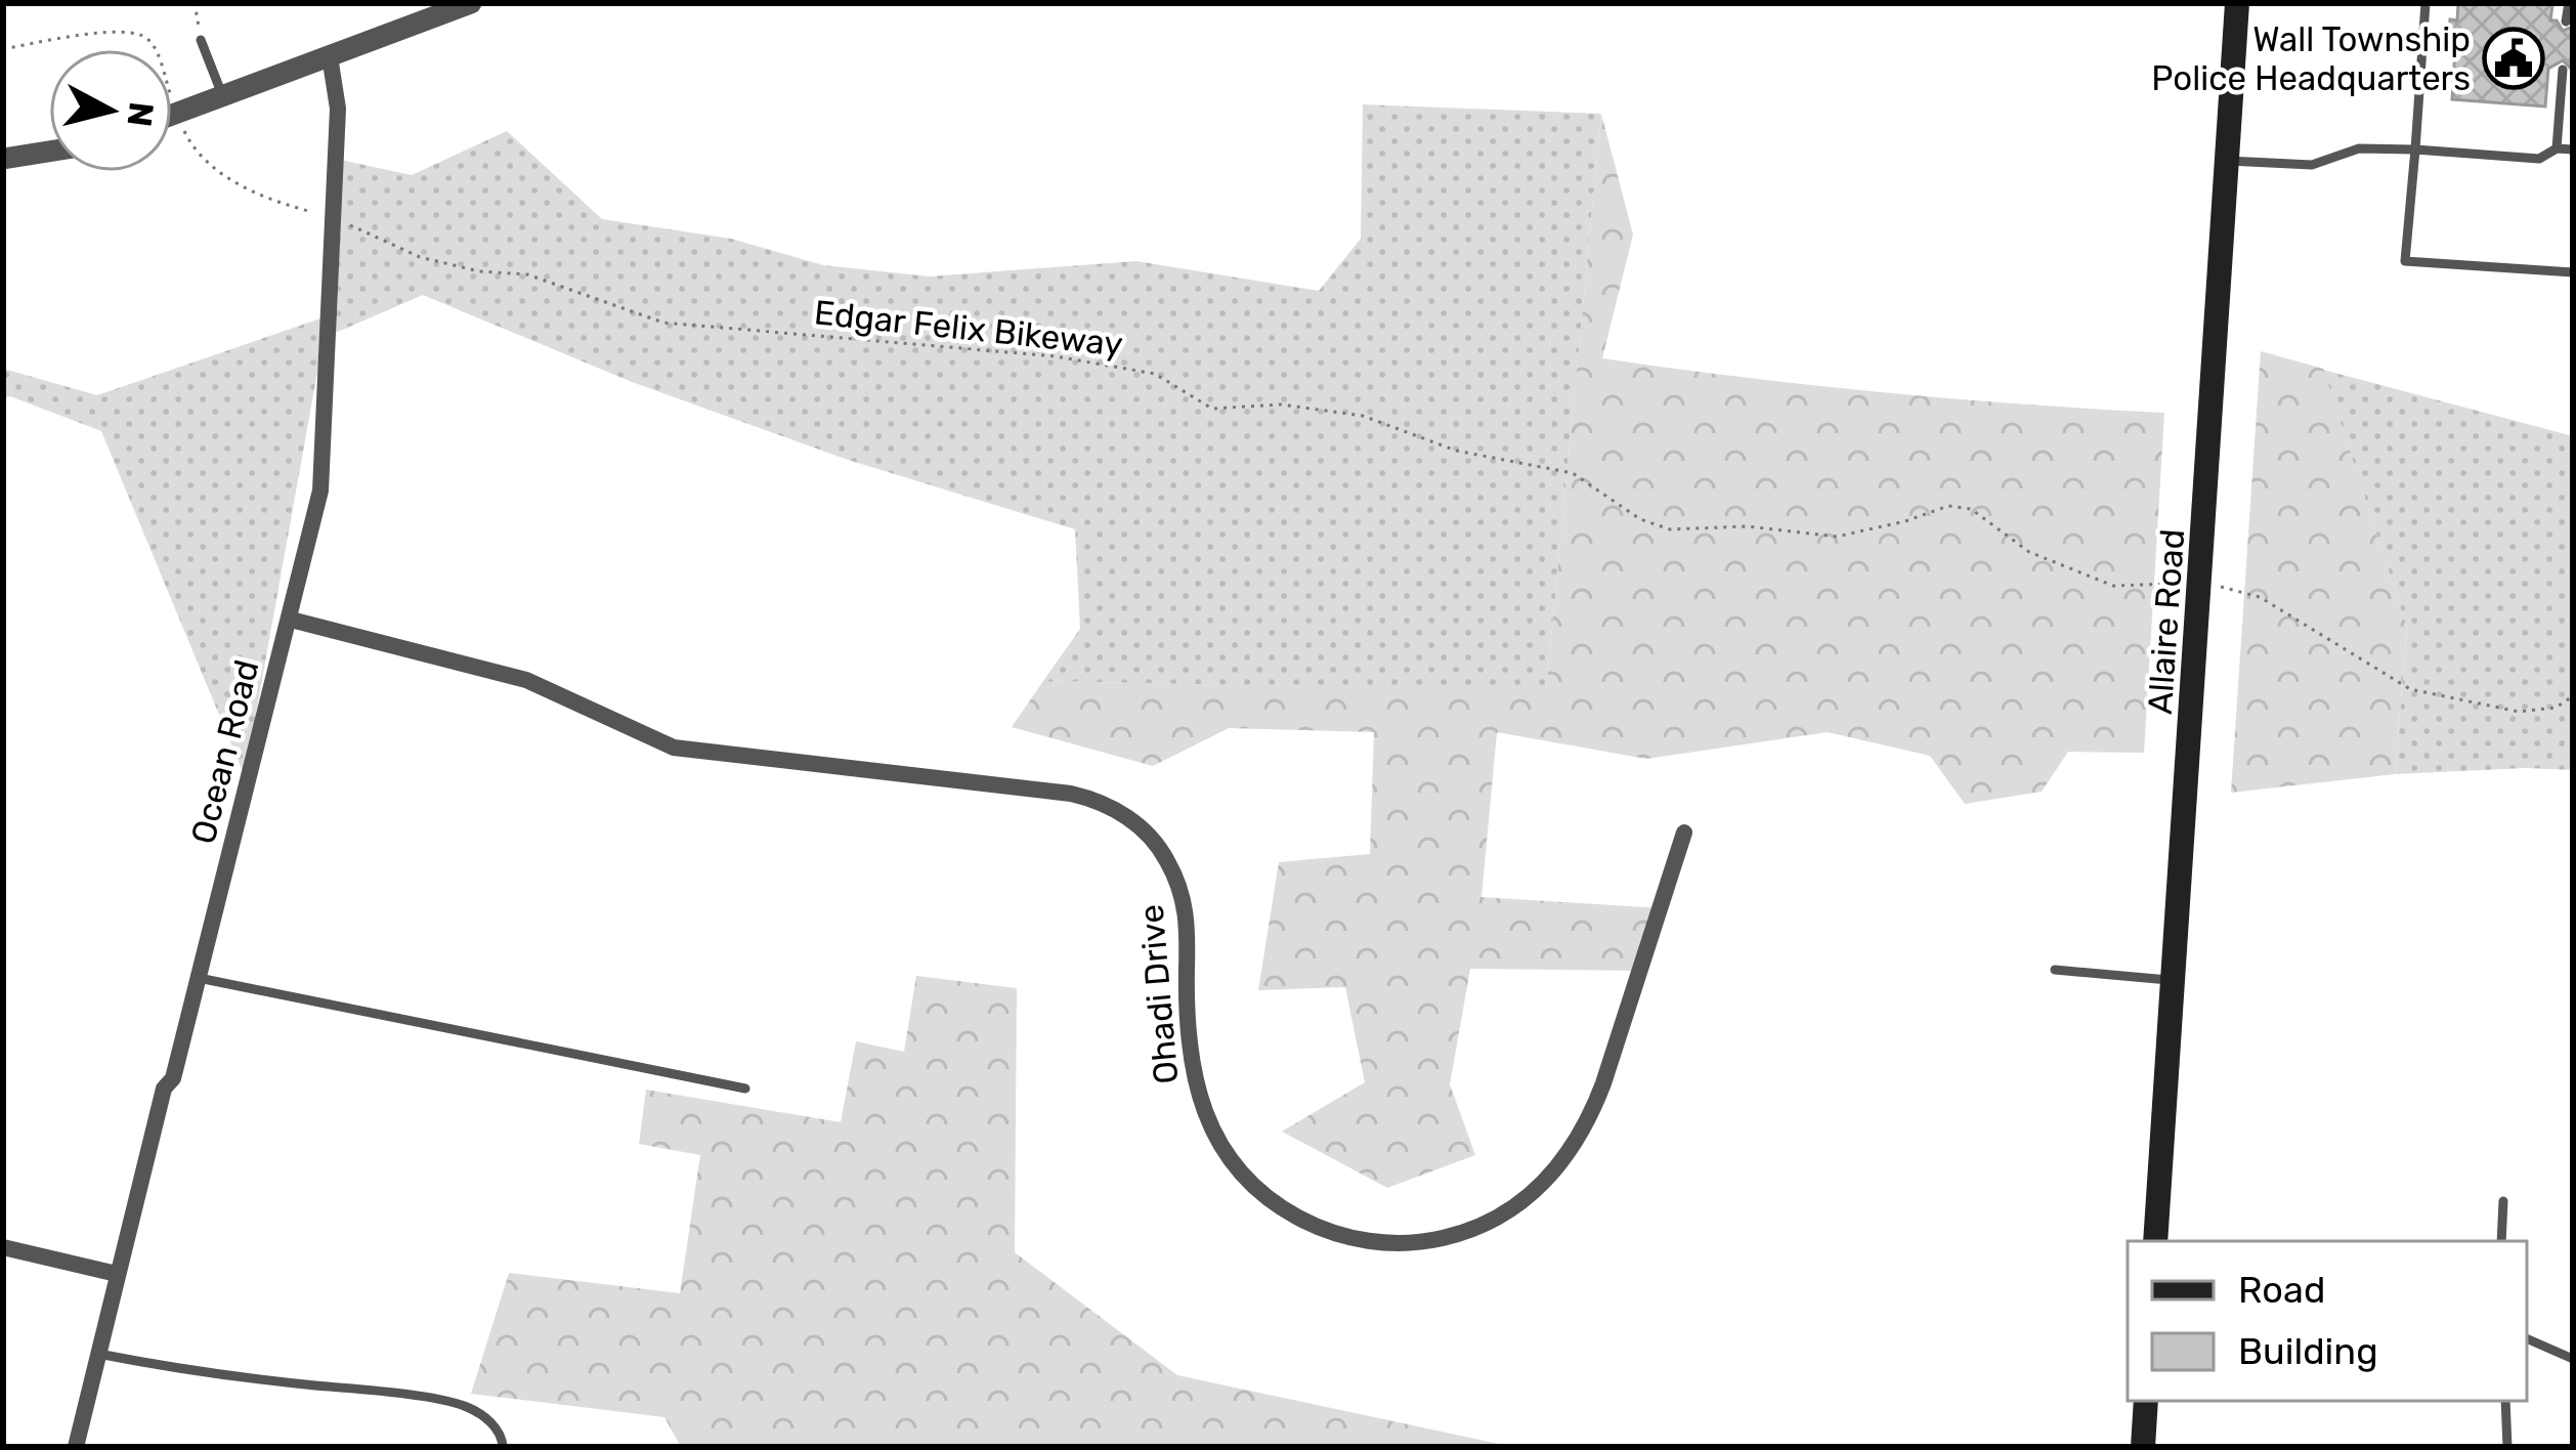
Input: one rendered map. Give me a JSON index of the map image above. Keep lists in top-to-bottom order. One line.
{"streets":{"main road":["Allaire Road"],"street":["Ocean Road","Ohadi Drive"],"path":["Edgar Felix Bikeway"]},"crossings":[["Edgar Felix Bikeway","Allaire Road"],["Edgar Felix Bikeway","Ocean Road"],["Ocean Road","Ohadi Drive"]],"places":{"public building":["Wall Township Police Headquarters"]},"legend":["Road","Building"],"north":"right"}
